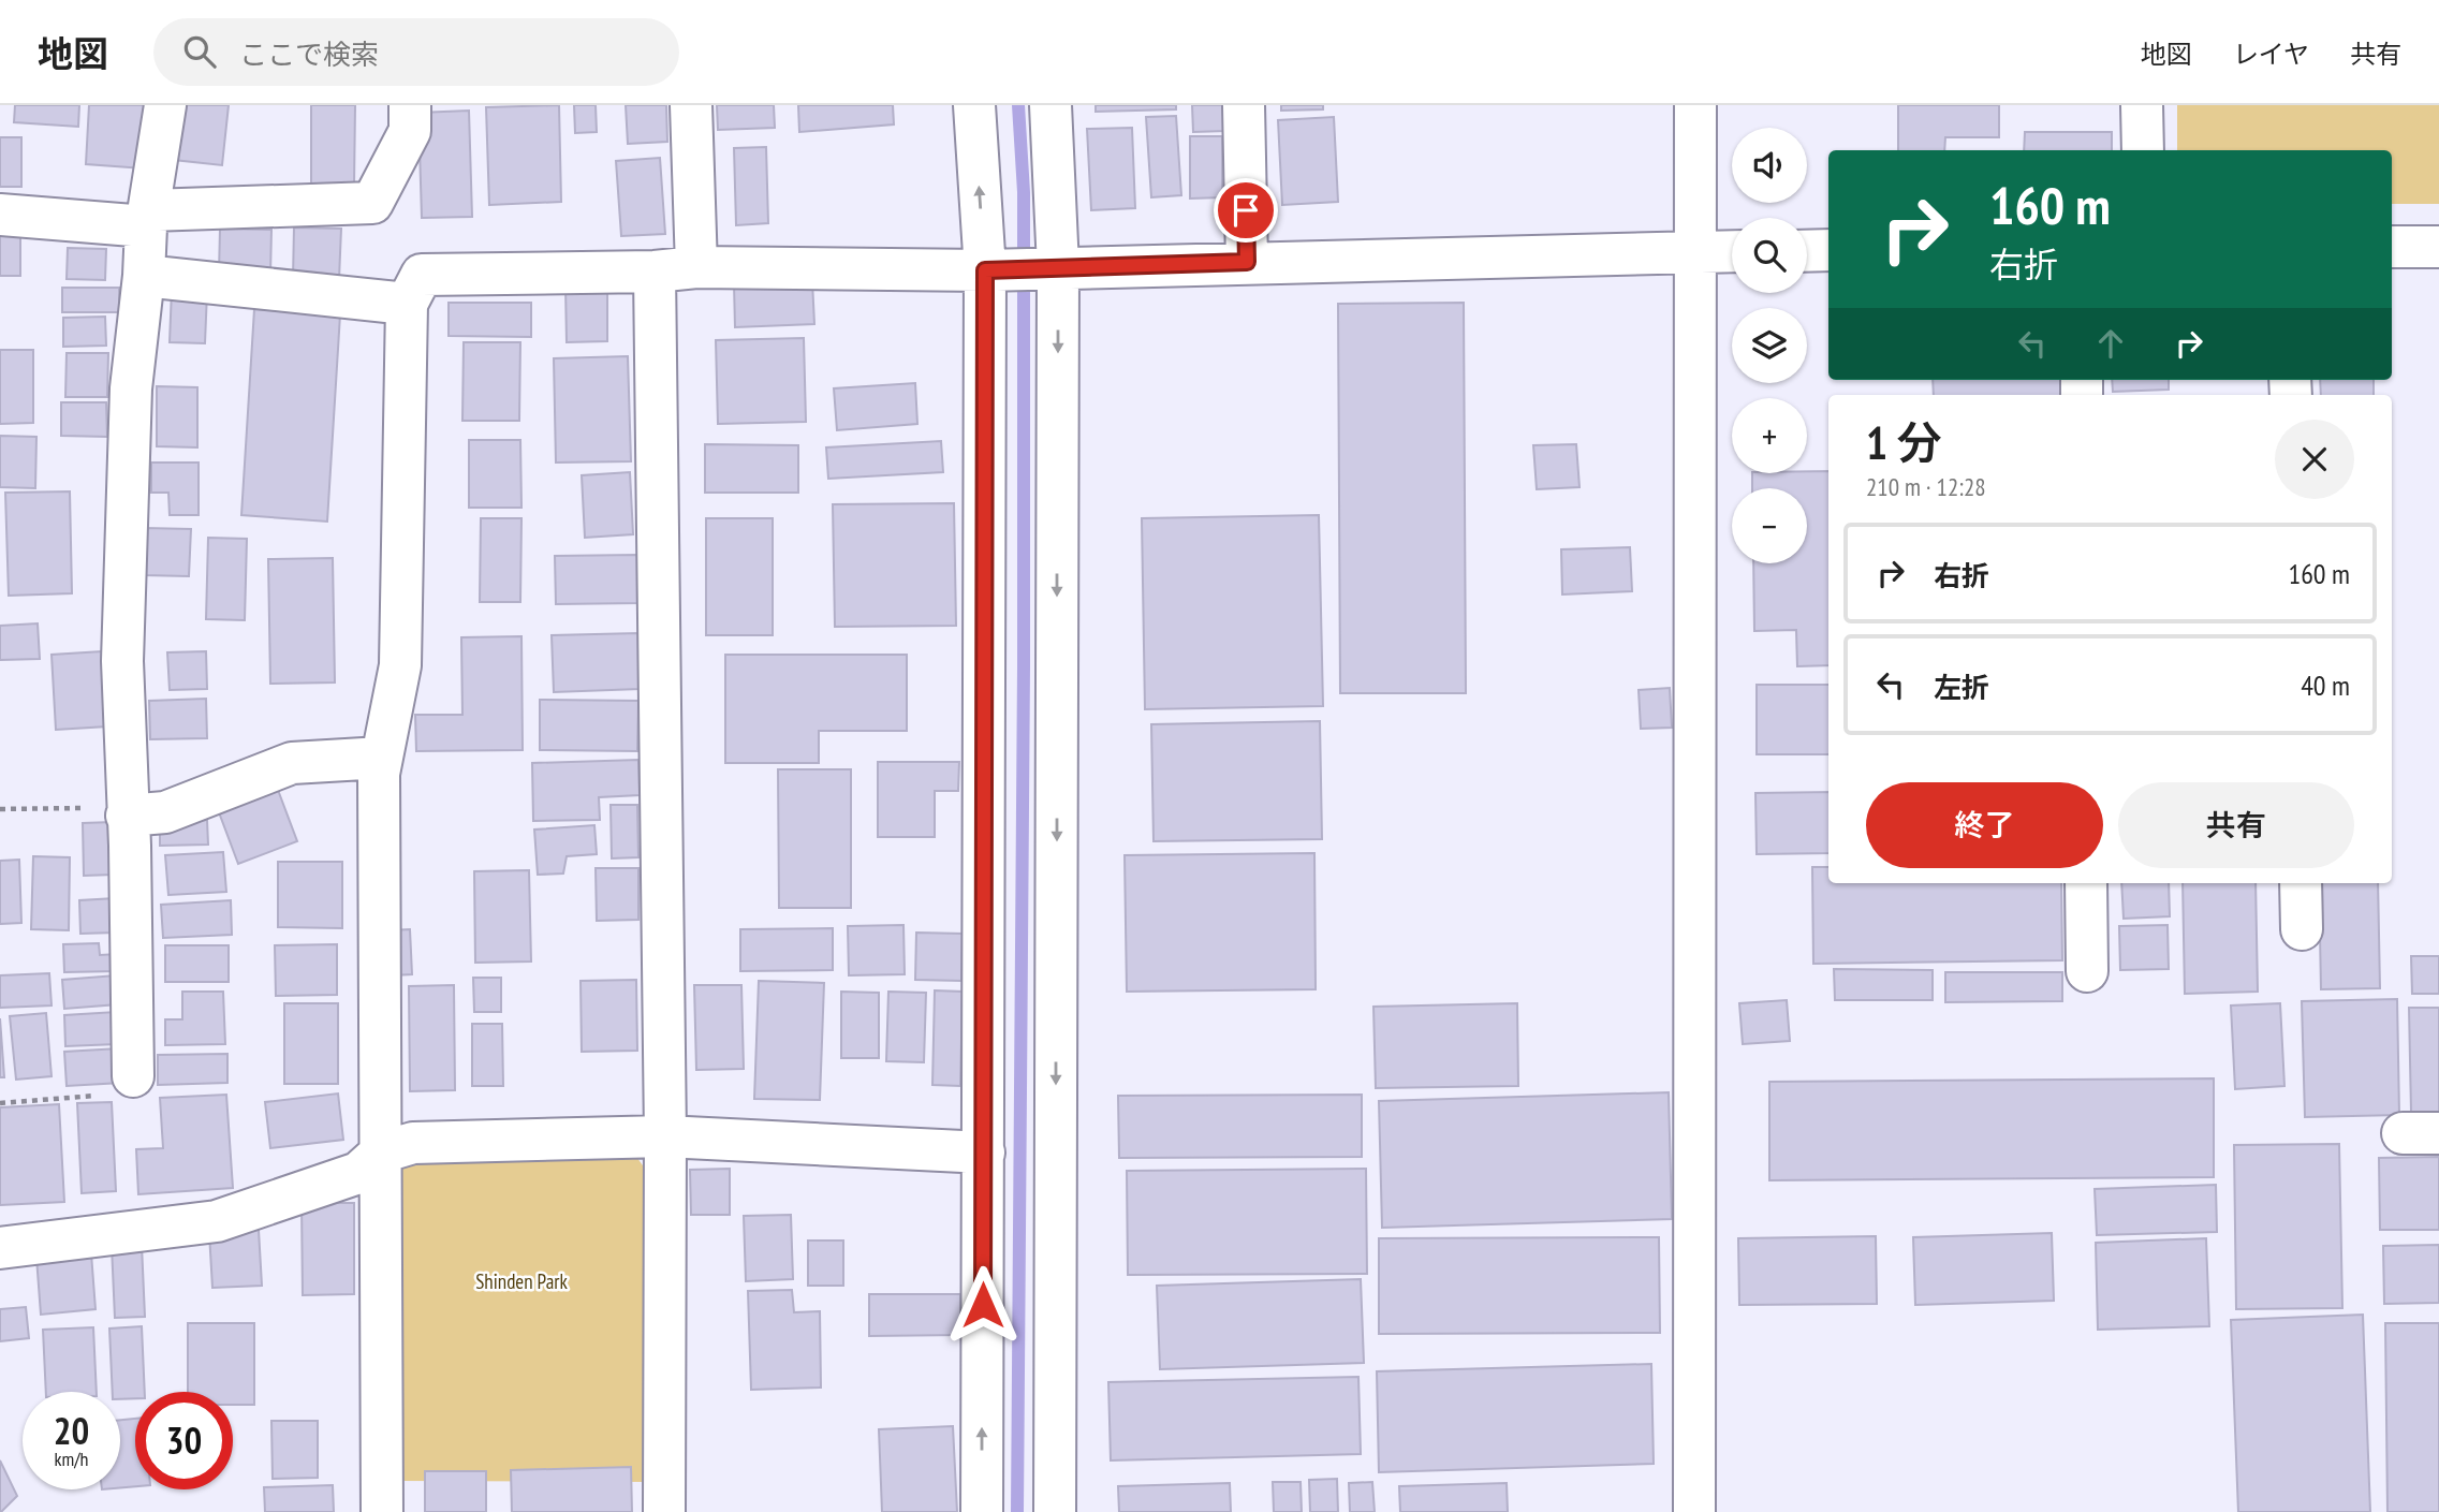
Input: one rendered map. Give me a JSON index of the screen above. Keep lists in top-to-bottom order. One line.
{"parks":["Shinden Park"],"page":{"header":"地図","search":"ここで検索","nav":["地図","レイヤ","共有"],"map_buttons":["+","−"],"turn":["160 m","右折"],"heading":["1 分","210 m · 12:28"],"list":[{"name":"右折","value":"160 m"},{"name":"左折","value":"40 m"}],"buttons":["終了","共有"],"speed":"20 km/h","limit":"30"}}
